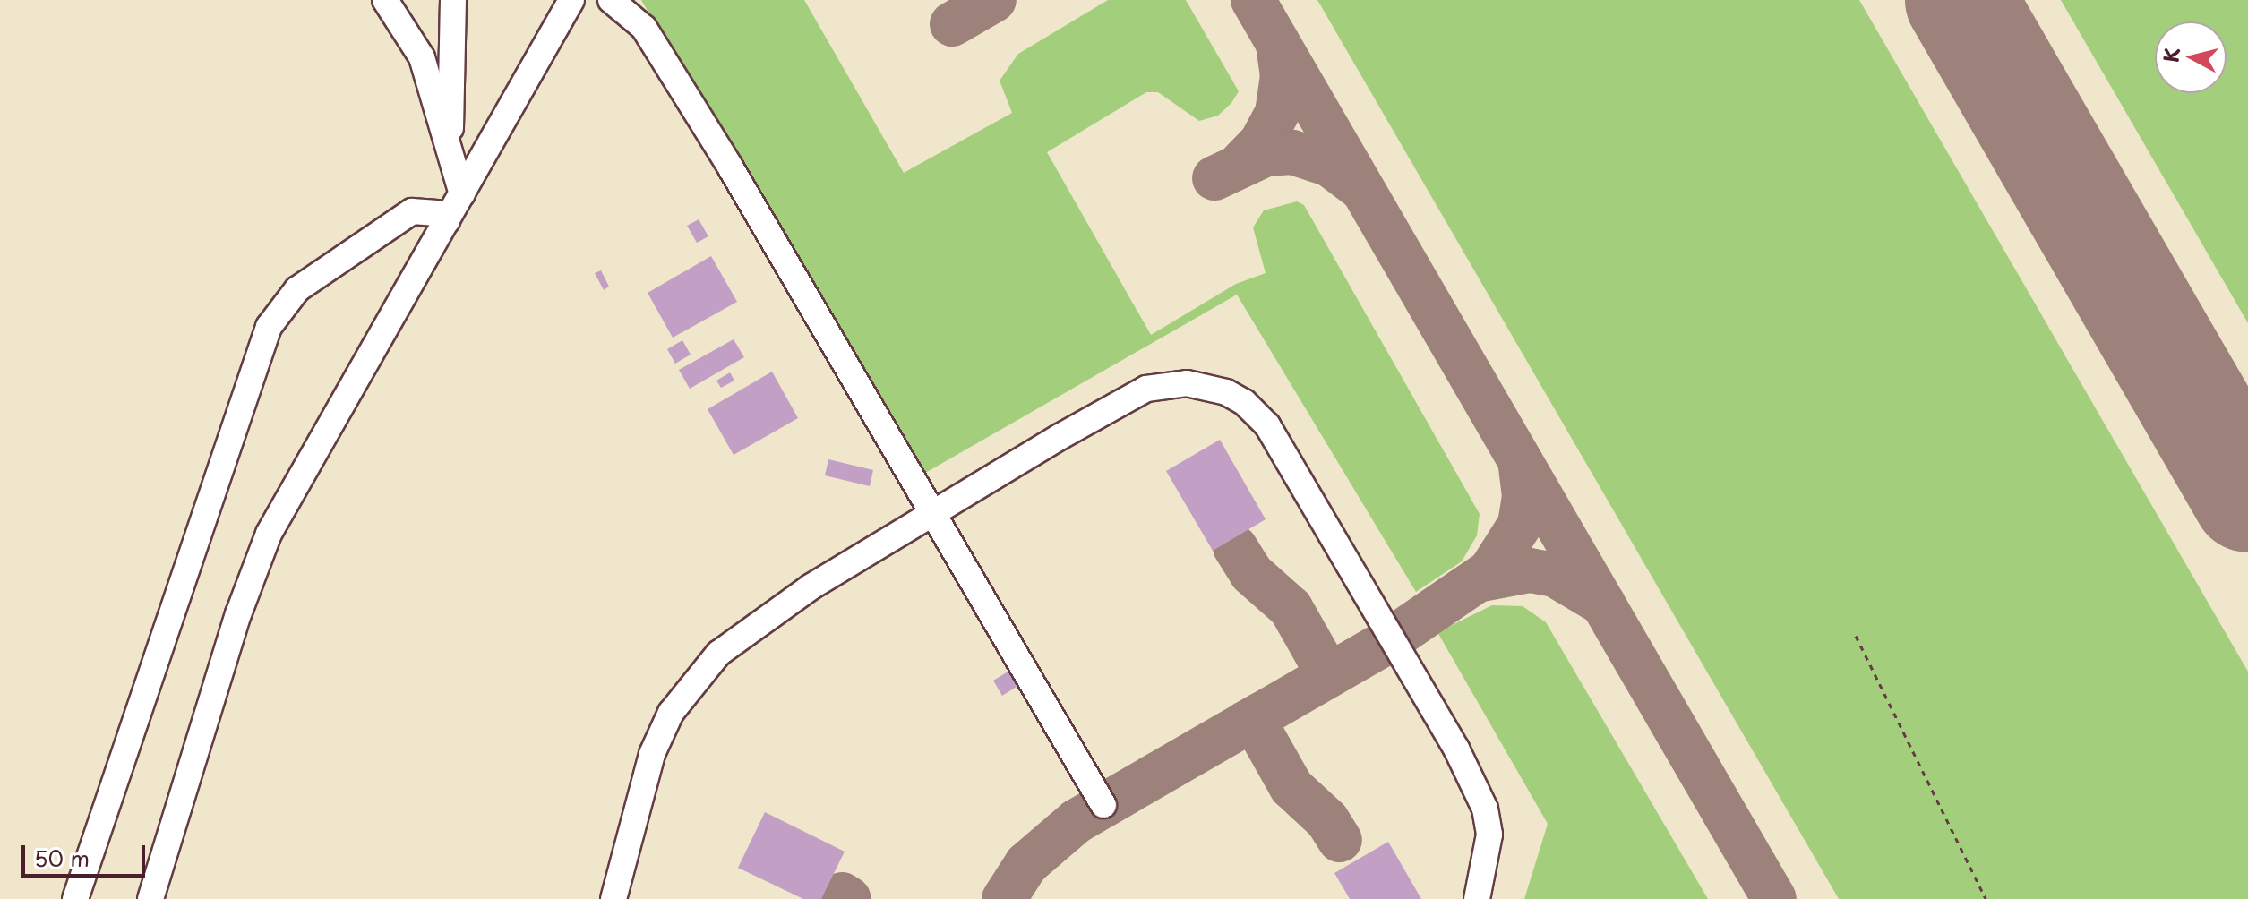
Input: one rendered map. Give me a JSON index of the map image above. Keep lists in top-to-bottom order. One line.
{"scale_bar":"50 m","north":"left"}
